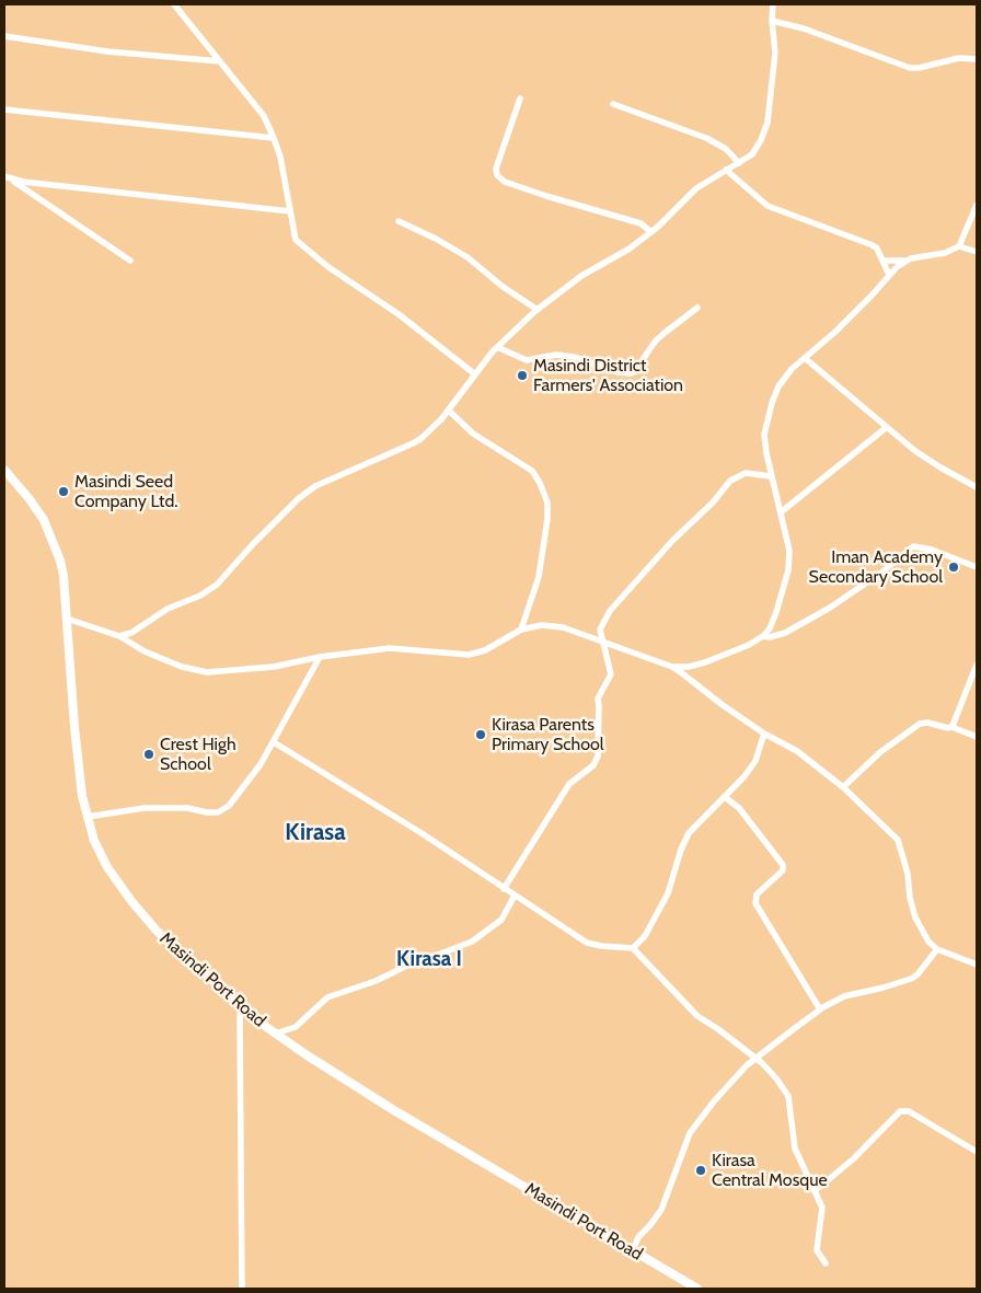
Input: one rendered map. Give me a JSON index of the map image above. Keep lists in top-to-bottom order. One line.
{"streets":{"main road":["Masindi Port Road"]},"districts":["Kirasa","Kirasa I"],"places":["Masindi District Farmers' Association","Masindi Seed Company Ltd.","Iman Academy Secondary School","Kirasa Parents Primary School","Crest High School","Kirasa Central Mosque"]}
